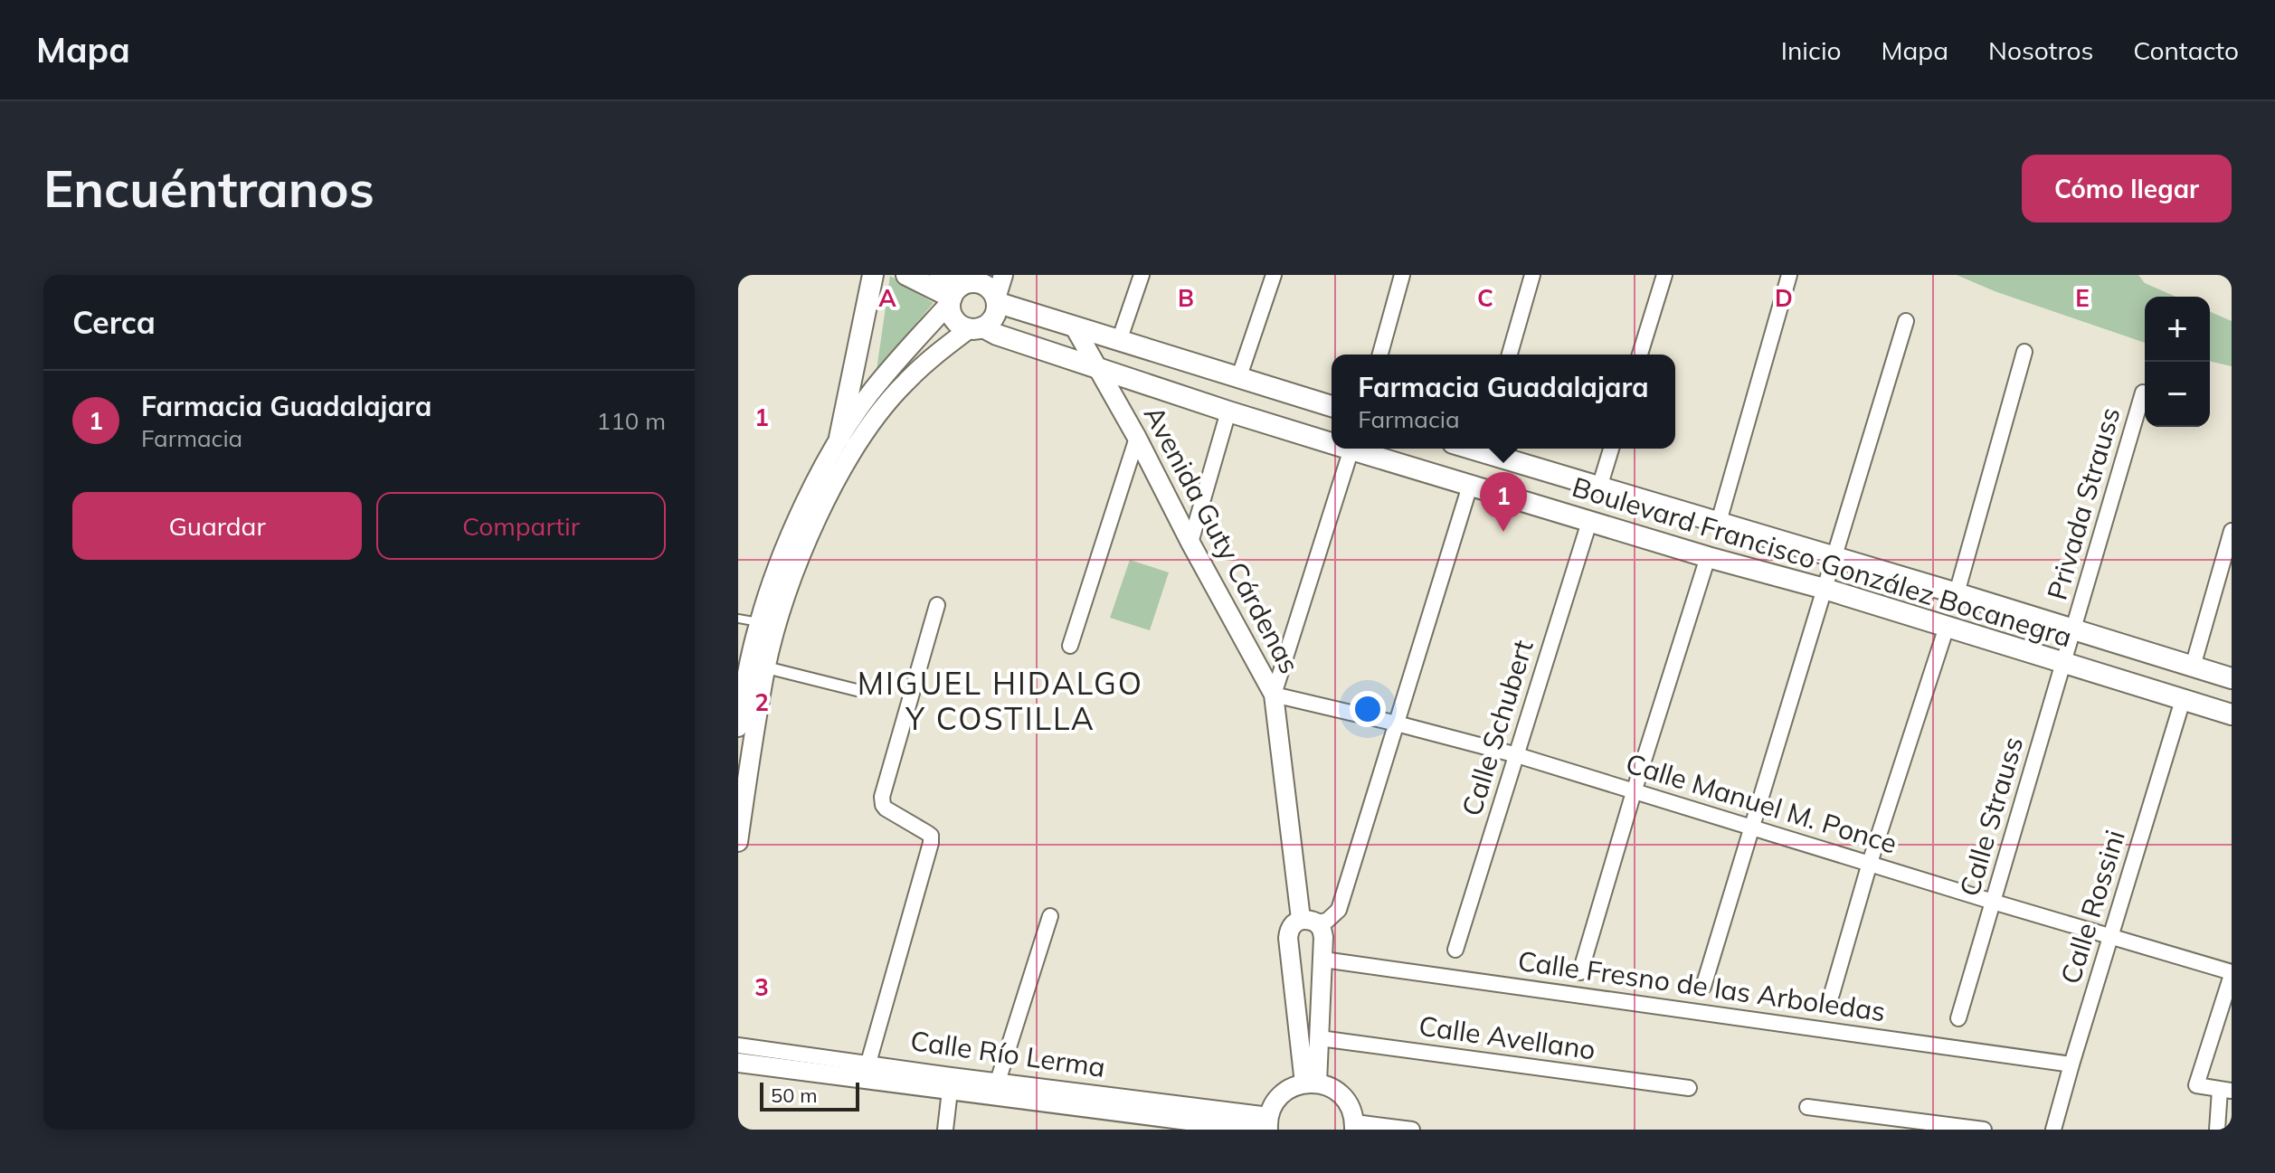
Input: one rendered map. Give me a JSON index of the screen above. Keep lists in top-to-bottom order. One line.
{"streets":{"main road":["Boulevard Francisco González Bocanegra"],"street":["Privada Strauss","Avenida Guty Cárdenas","Calle Schubert","Calle Manuel M. Ponce","Calle Strauss","Calle Rossini","Calle Fresno de las Arboledas","Calle Avellano","Calle Río Lerma"]},"crossings":[["Privada Strauss","Boulevard Francisco González Bocanegra"],["Privada Strauss","Calle Strauss"],["Avenida Guty Cárdenas","Boulevard Francisco González Bocanegra"],["Avenida Guty Cárdenas","Calle Manuel M. Ponce"],["Avenida Guty Cárdenas","Calle Fresno de las Arboledas"],["Avenida Guty Cárdenas","Calle Avellano"],["Boulevard Francisco González Bocanegra","Calle Schubert"],["Boulevard Francisco González Bocanegra","Calle Strauss"],["Boulevard Francisco González Bocanegra","Calle Rossini"],["Calle Schubert","Calle Manuel M. Ponce"],["Calle Manuel M. Ponce","Calle Strauss"],["Calle Manuel M. Ponce","Calle Rossini"],["Calle Rossini","Calle Fresno de las Arboledas"]],"districts":["MIGUEL HIDALGO Y COSTILLA"],"scale_bar":"50 m","page":{"header":"Mapa","nav":["Inicio","Mapa","Nosotros","Contacto"],"buttons":["Cómo llegar",["Guardar","Compartir"]],"title":"Encuéntranos","heading":"Cerca","map_buttons":["+","−"],"popup":["Farmacia Guadalajara","Farmacia"],"list":[{"mark":"1","name":"Farmacia Guadalajara","note":"Farmacia","value":"110 m"}],"pins":"1","scale":"50 m"},"grid":{"columns":["A","B","C","D","E"],"rows":["1","2","3"]}}
